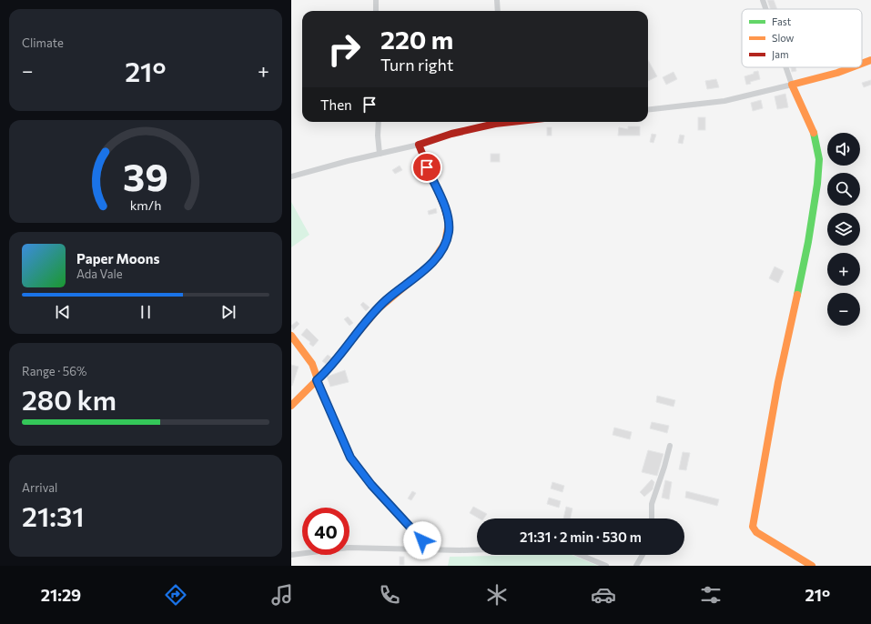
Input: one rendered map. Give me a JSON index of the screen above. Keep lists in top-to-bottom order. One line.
{"legend":["Fast","Slow","Jam"],"page":{"tile":["Climate",["Range · 56%","280 km"],["Arrival","21:31"]],"turn":["220 m","Turn right"],"heat":["−","21°","+"],"then":"Then","map_buttons":["+","−"],"song":["Paper Moons","Ada Vale"],"limit":"40","trip":"21:31 · 2 min · 530 m","tabs":["21:29","21°"],"gauge":["39","km/h"]}}
